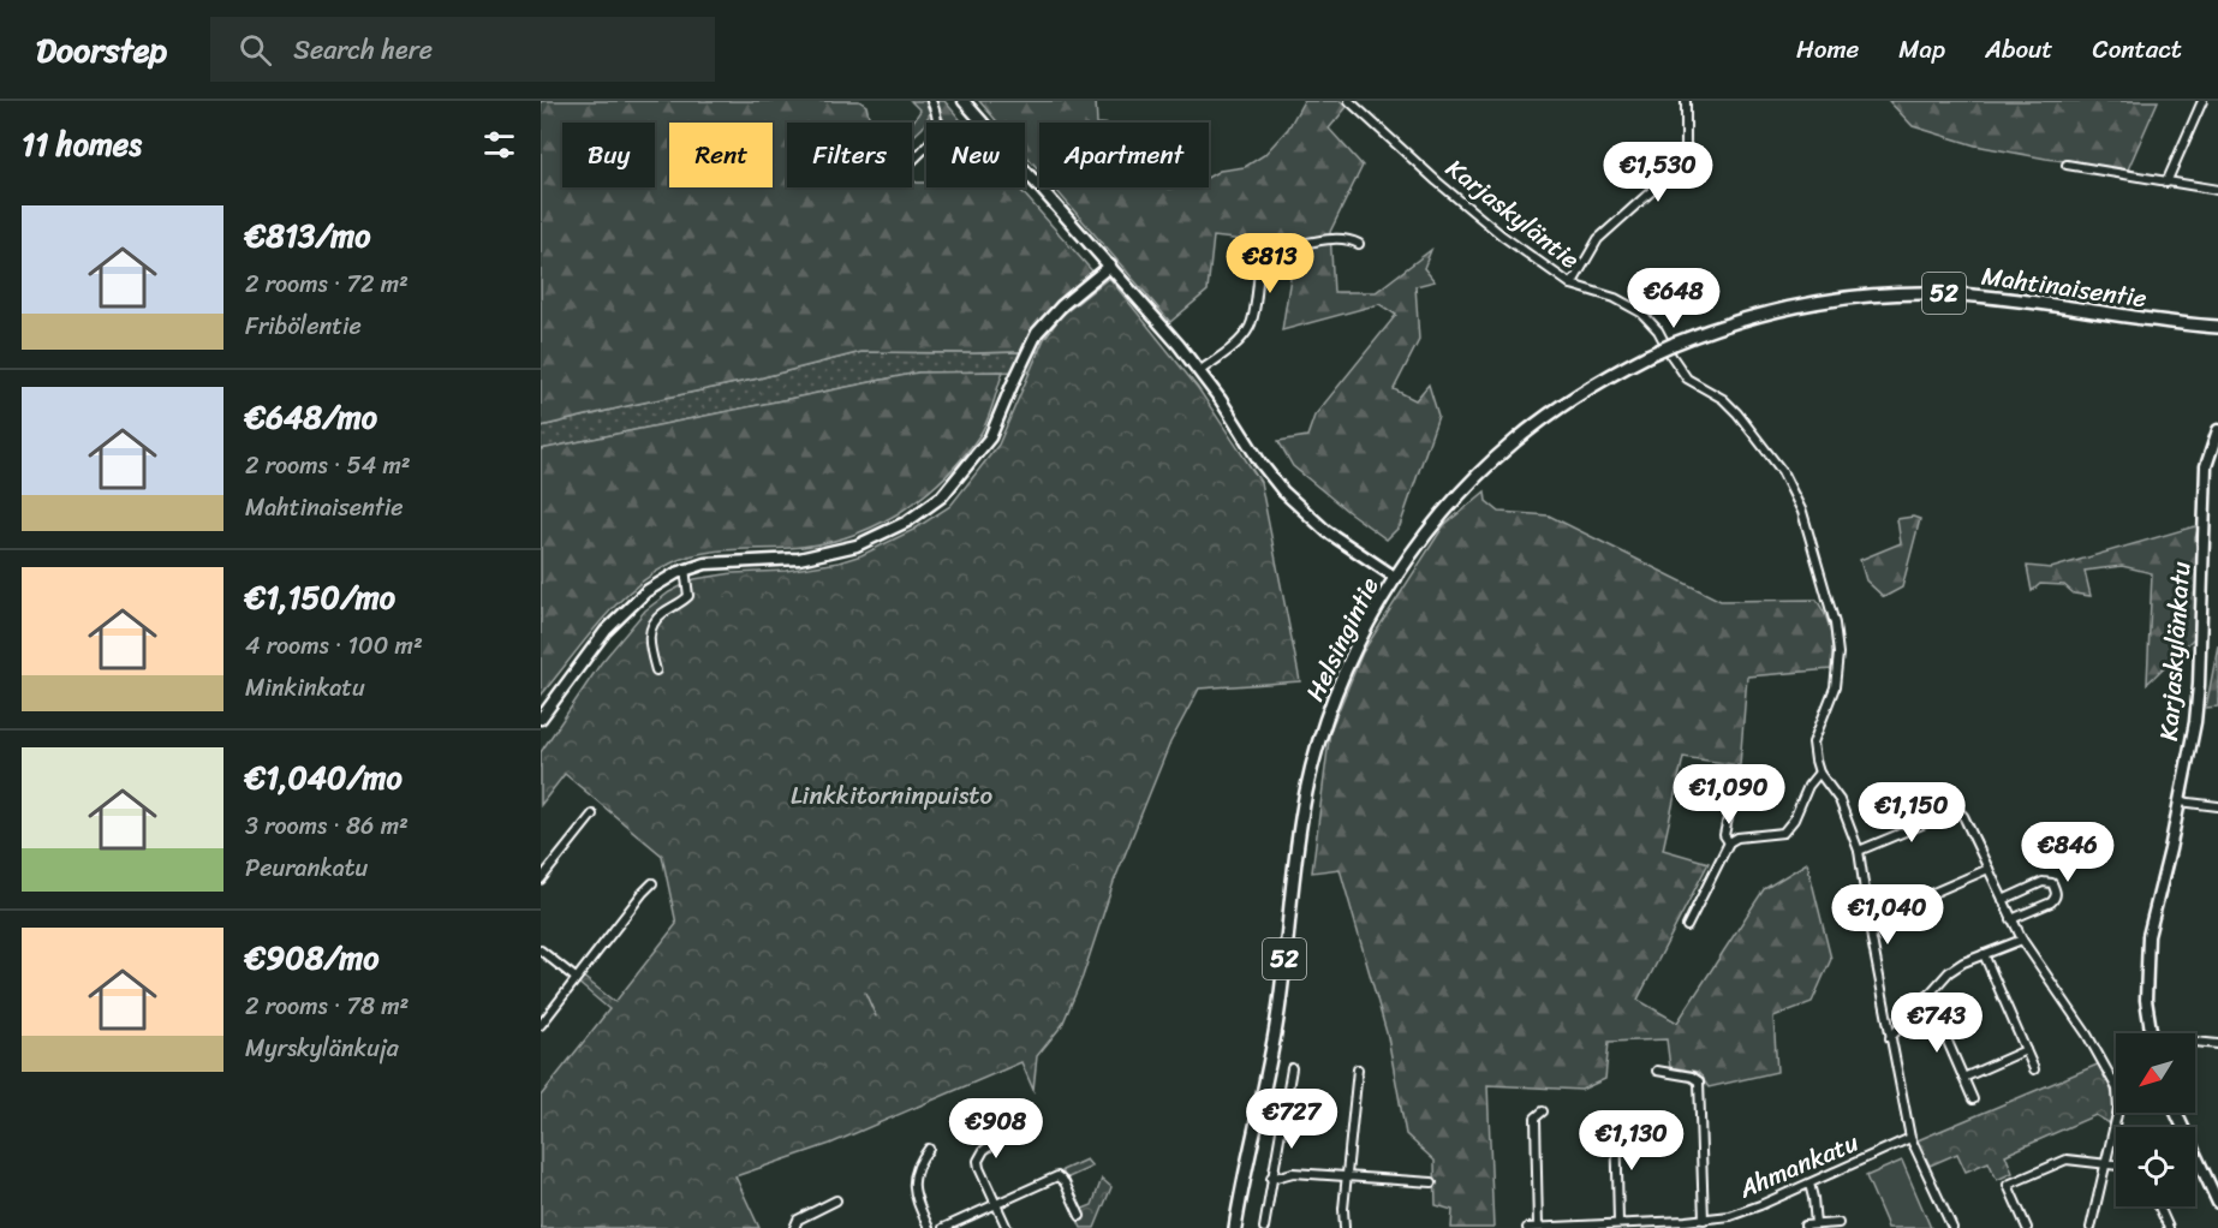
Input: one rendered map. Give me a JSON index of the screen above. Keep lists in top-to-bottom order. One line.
{"streets":{"main road":["Mahtinaisentie","52","Helsingintie"],"street":["Karjaskyläntie","Karjaskylänkatu","Ahmankatu"]},"crossings":[["Mahtinaisentie","Helsingintie"]],"parks":["Linkkitorninpuisto"],"north":"bottom left","page":{"header":"Doorstep","search":"Search here","nav":["Home","Map","About","Contact"],"heading":"11 homes","chip":["Buy","Rent","Filters","New","Apartment"],"price":["€1,530","€813","€648","€1,090","€1,150","€846","€1,040","€743","€727","€908","€1,130"],"list":[{"name":"€813/mo","note":"2 rooms · 72 m² · Fribölentie"},{"name":"€648/mo","note":"2 rooms · 54 m² · Mahtinaisentie"},{"name":"€1,150/mo","note":"4 rooms · 100 m² · Minkinkatu"},{"name":"€1,040/mo","note":"3 rooms · 86 m² · Peurankatu"},{"name":"€908/mo","note":"2 rooms · 78 m² · Myrskylänkuja"}]}}
